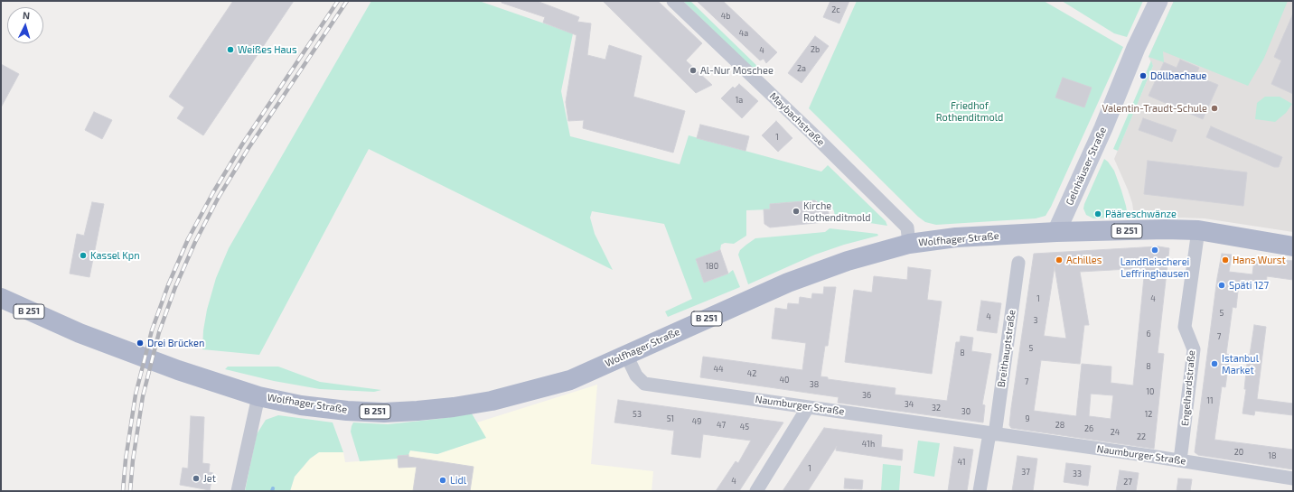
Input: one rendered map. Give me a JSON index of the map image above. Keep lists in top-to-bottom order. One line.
{"streets":{"main road":["Gelnhäuser Straße","B 251","Wolfhager Straße"],"street":["Maybachstraße","Breithauptstraße","Engelhardstraße","Naumburger Straße"]},"crossings":[["Maybachstraße","Wolfhager Straße"],["Gelnhäuser Straße","Wolfhager Straße"],["Wolfhager Straße","Engelhardstraße"],["Wolfhager Straße","Naumburger Straße"],["Breithauptstraße","Naumburger Straße"],["Engelhardstraße","Naumburger Straße"]],"parks":["Friedhof Rothenditmold"],"places":["Weißes Haus","Al-Nur Moschee","Döllbachaue","Valentin-Traudt-Schule","Kirche Rothenditmold","Pääreschwänze","Landfleischerei Leffringhausen","Kassel Kpn","Achilles","Hans Wurst","Späti 127","Drei Brücken","Istanbul Market","Jet","Lidl"],"house_numbers":["2c","4b","4a","2b","4","2a","1a","1","180","1","4","5","4","3","6","7","5","8","8","44","42","40","7","38","10","36","11","34","32","30","53","12","51","9","49","47","28","45","26","24","22","41h","20","18","41","1","37","33","4","27"],"north":"top"}
